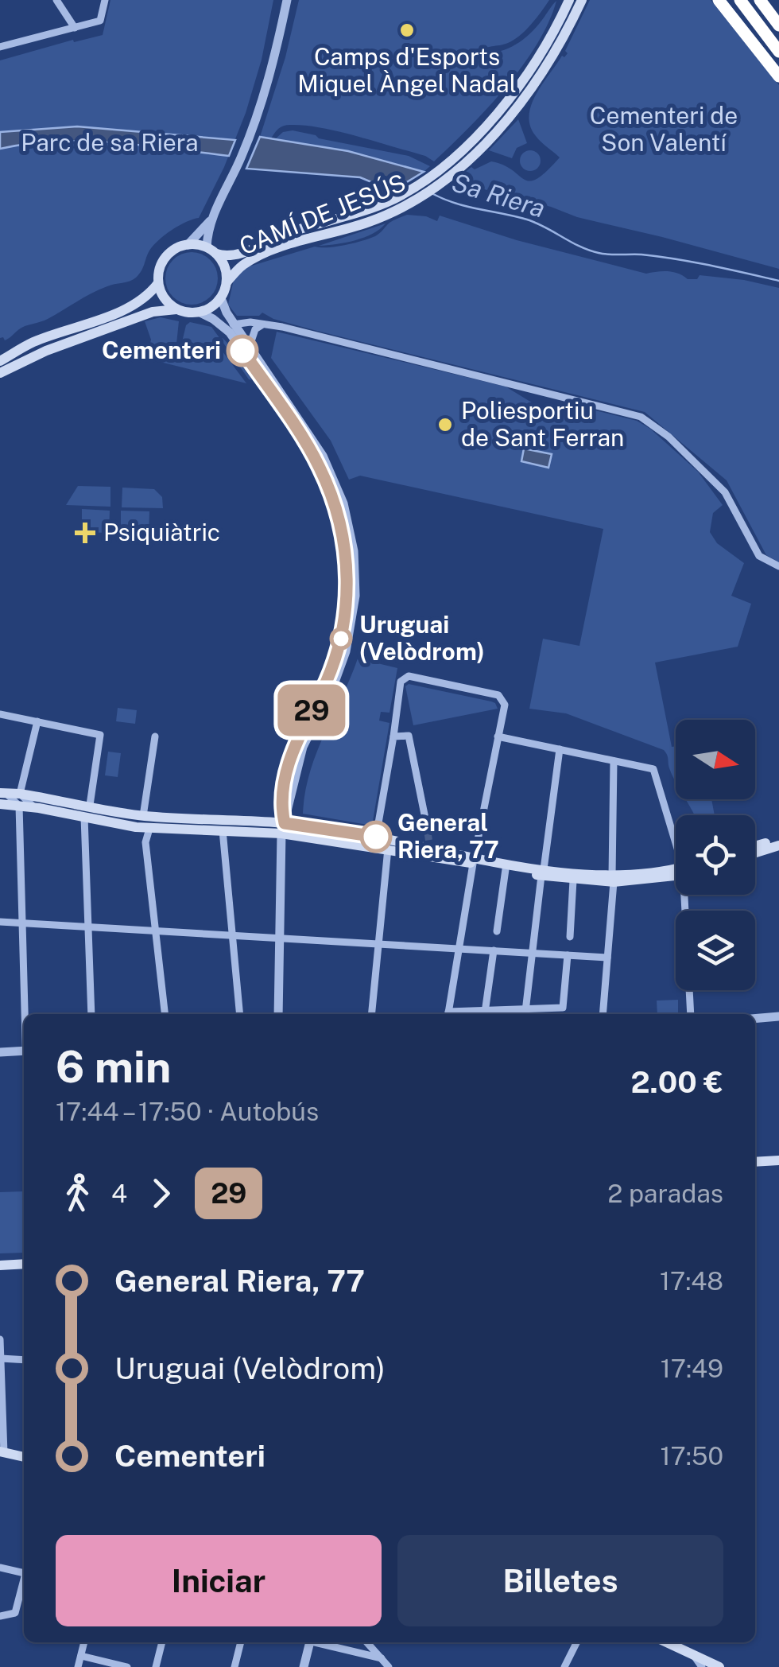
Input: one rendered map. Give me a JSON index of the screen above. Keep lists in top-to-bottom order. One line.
{"streets":{"main road":["CAMÍ DE JESÚS"]},"water":["Sa Riera"],"parks":["Cementeri de Son Valentí","Parc de sa Riera"],"places":{"other":["Camps d'Esports Miquel Àngel Nadal","Cementeri","Poliesportiu de Sant Ferran","Uruguai (Velòdrom)","General Riera, 77"],"health":["Psiquiàtric"]},"lines":["bus line 29"],"north":"right","page":{"on_map":"29","heading":["6 min","17:44 – 17:50 · Autobús","2.00 €"],"legs":["4","29","2 paradas"],"list":[{"name":"General Riera, 77","value":"17:48"},{"name":"Uruguai (Velòdrom)","value":"17:49"},{"name":"Cementeri","value":"17:50"}],"buttons":["Iniciar","Billetes"]}}
